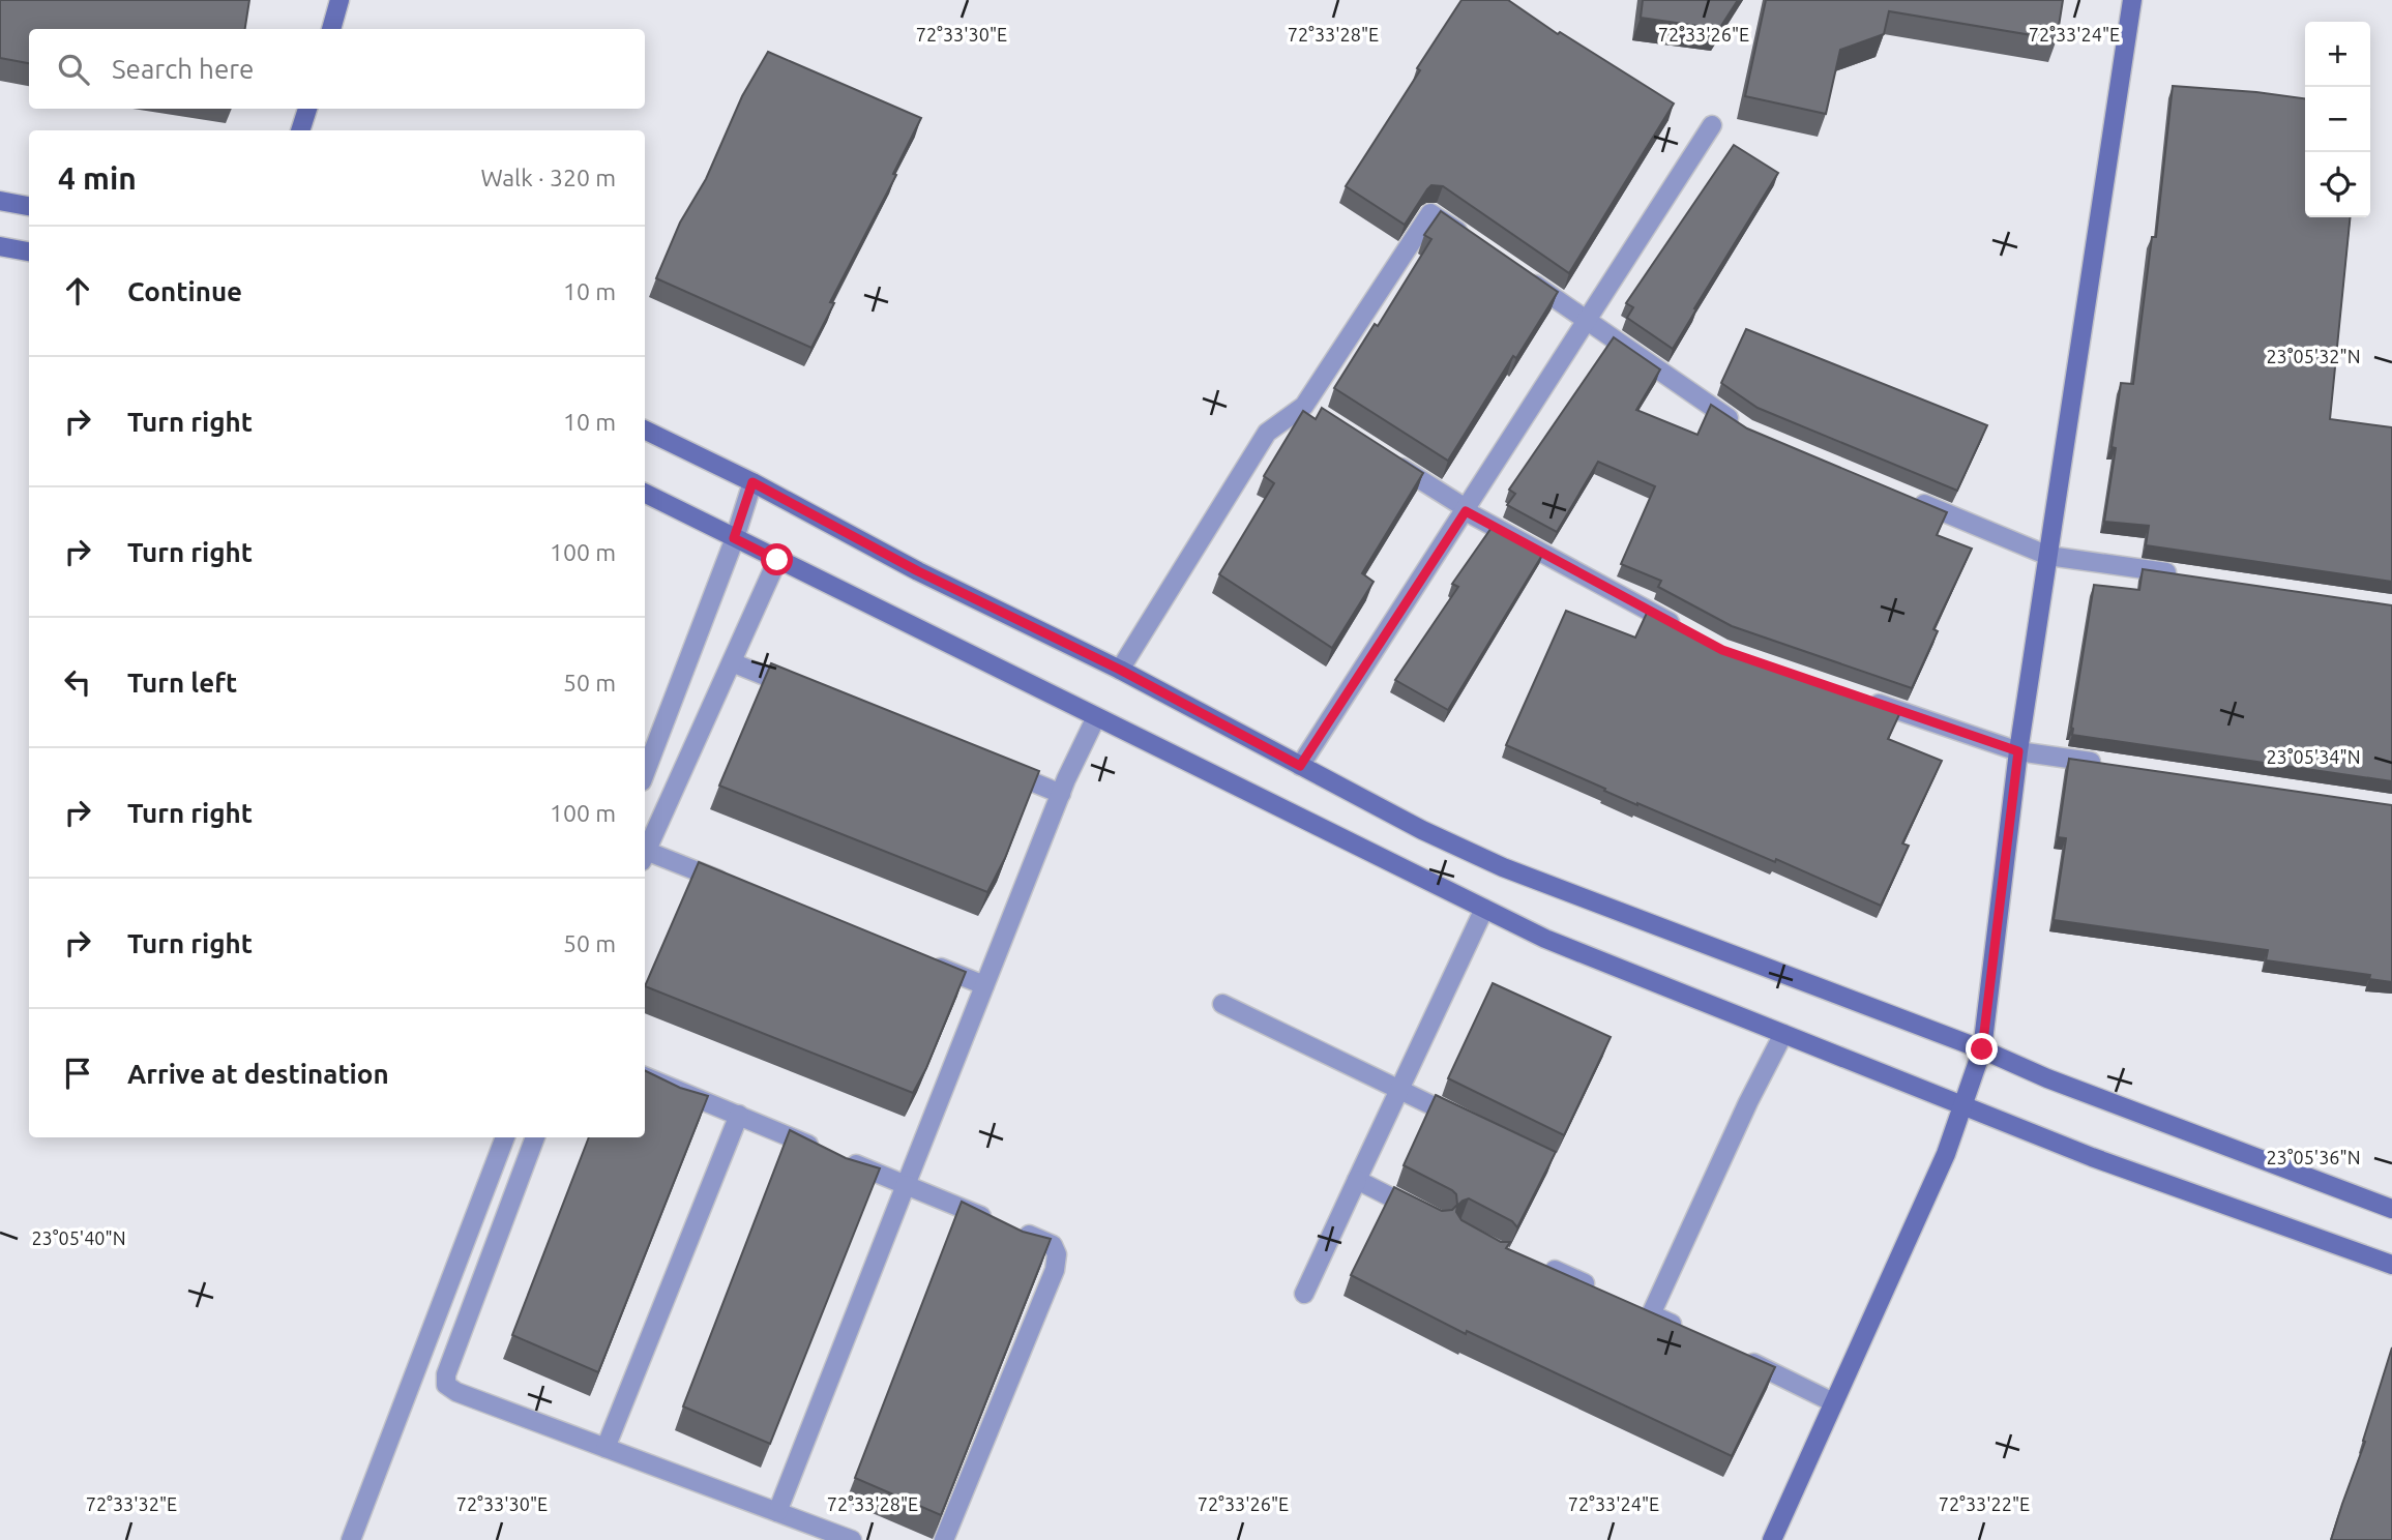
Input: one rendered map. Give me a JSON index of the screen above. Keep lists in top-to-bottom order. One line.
{"page":{"map_buttons":["+","−"],"search":"Search here","heading":["4 min","Walk · 320 m"],"list":[["Continue","10 m"],["Turn right","10 m"],["Turn right","100 m"],["Turn left","50 m"],["Turn right","100 m"],["Turn right","50 m"],"Arrive at destination"]},"coordinates":["72°33'30\"E","72°33'28\"E","72°33'26\"E","72°33'24\"E","23°05'32\"N","23°05'34\"N","23°05'36\"N","23°05'40\"N","72°33'32\"E","72°33'22\"E"]}
